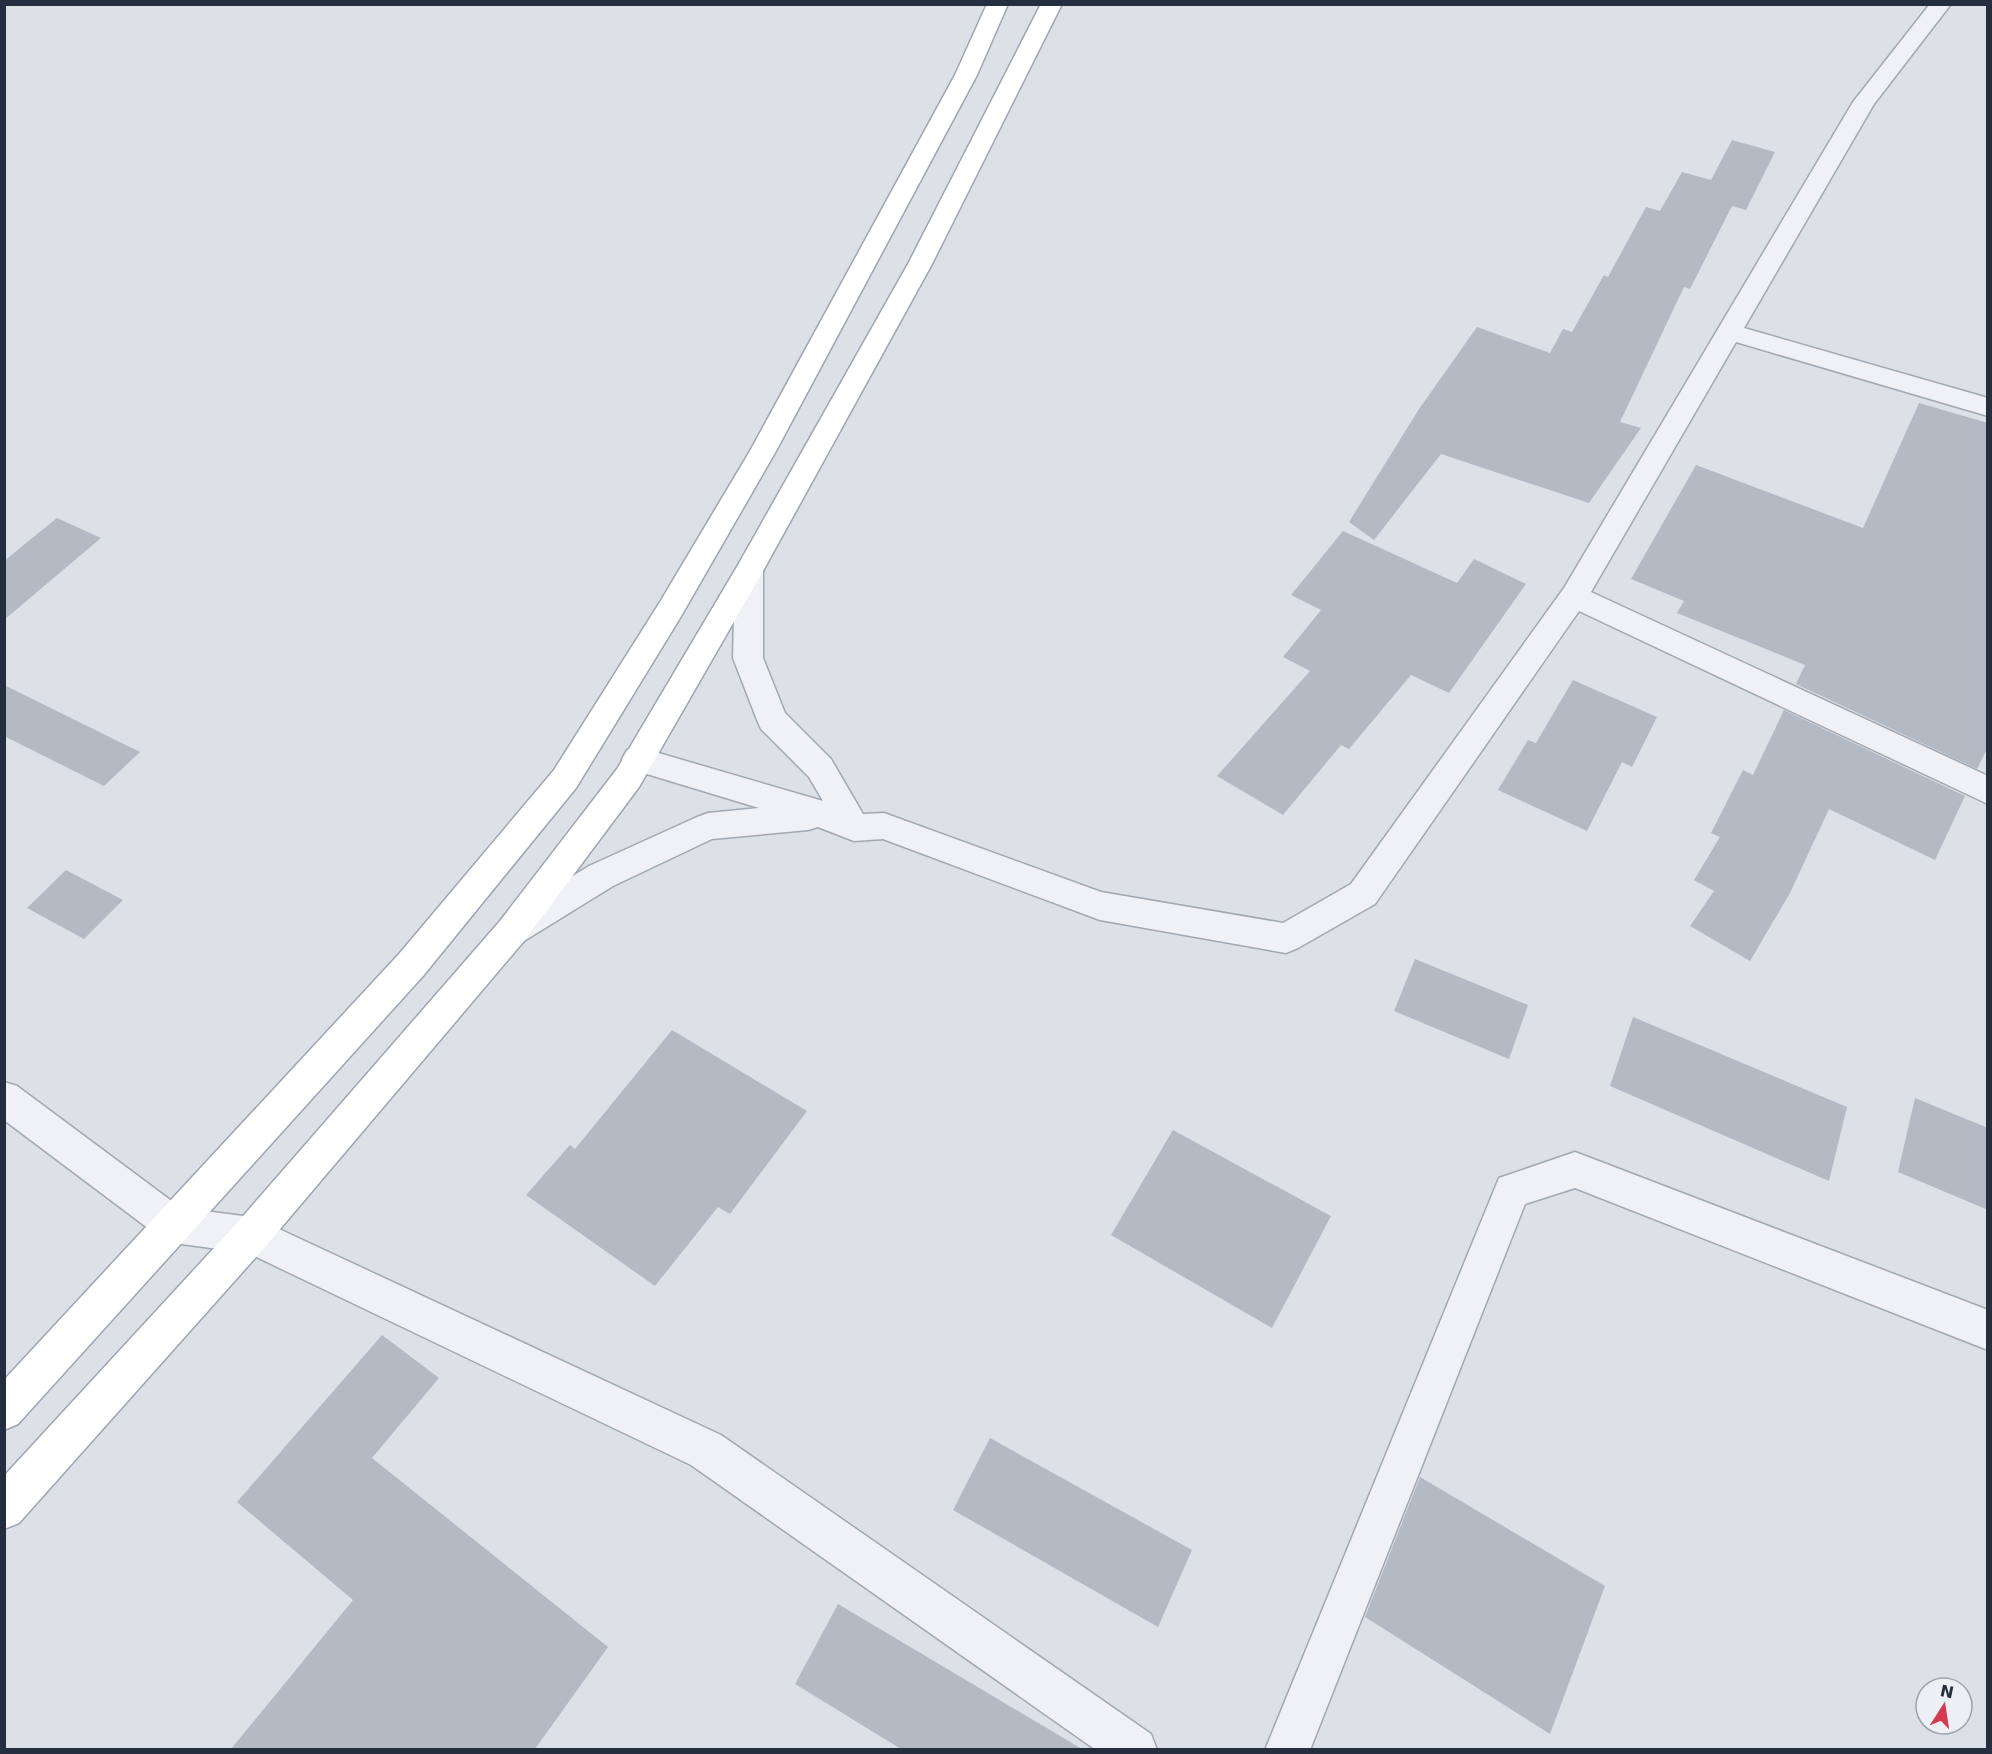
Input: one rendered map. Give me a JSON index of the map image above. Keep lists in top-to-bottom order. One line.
{"north":"top"}
